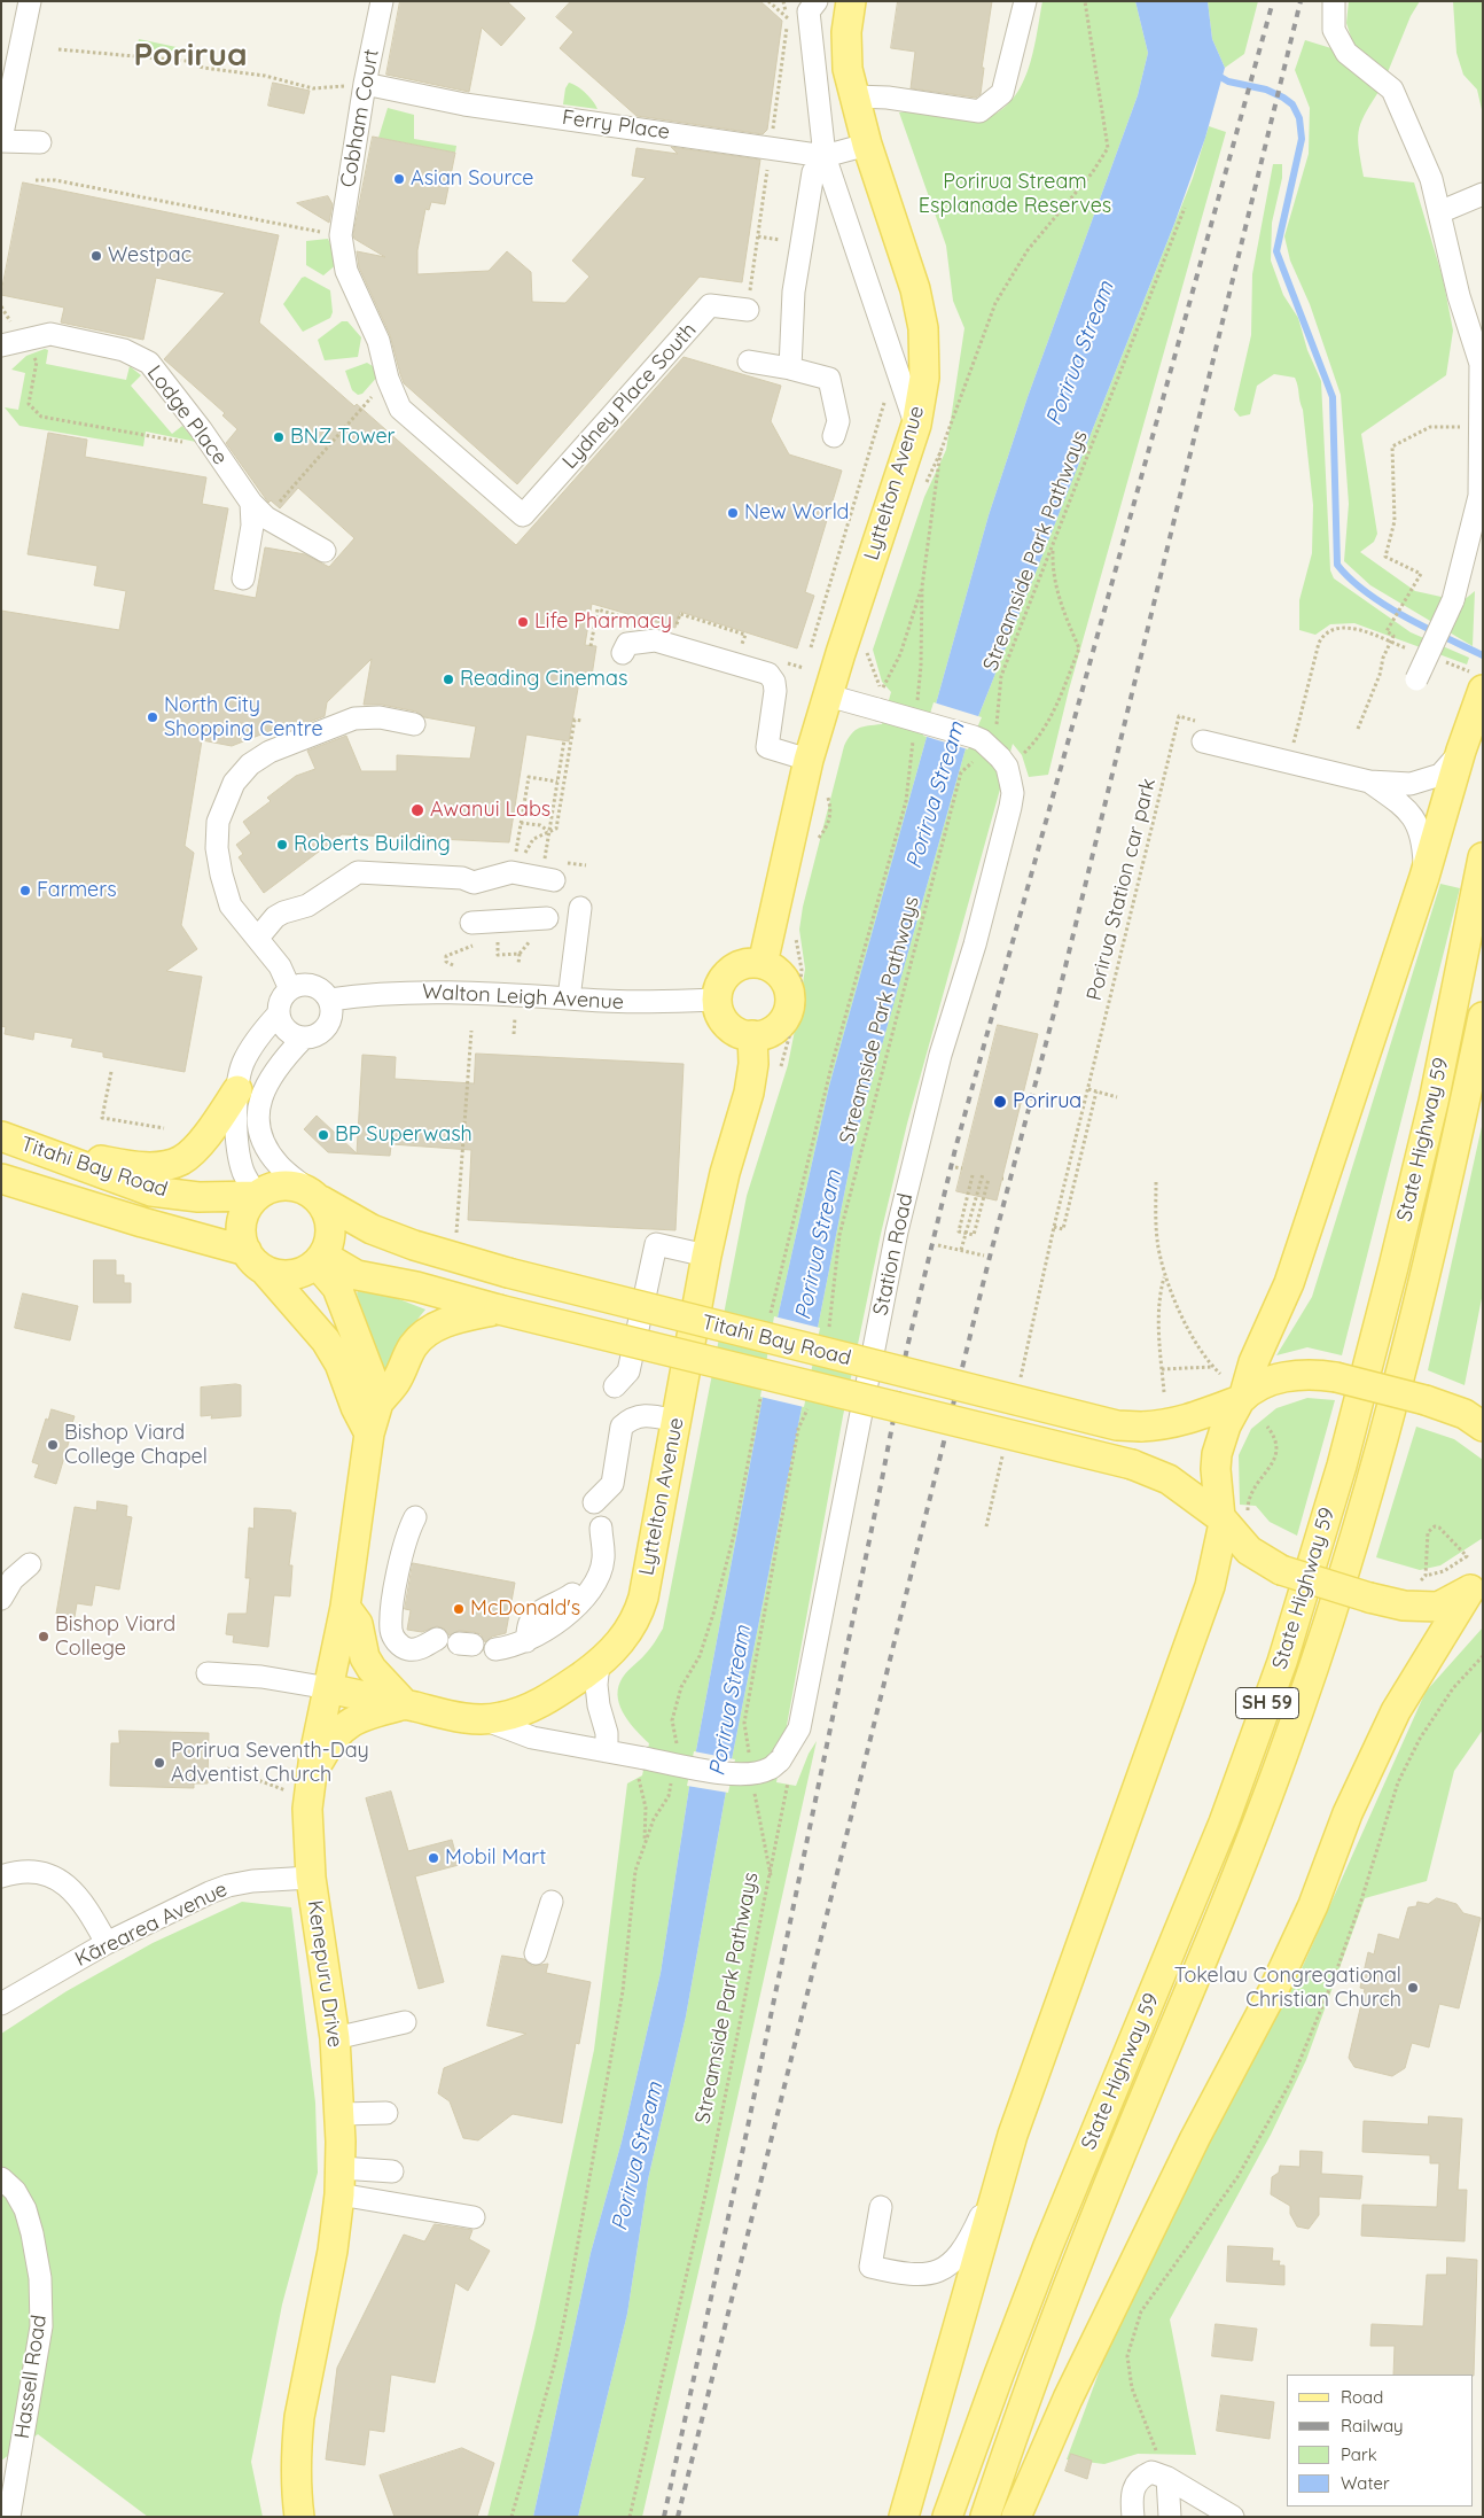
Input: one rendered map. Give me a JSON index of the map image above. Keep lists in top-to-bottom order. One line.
{"streets":{"main road":["Lyttelton Avenue","State Highway 59","Titahi Bay Road","SH 59","Kenepuru Drive"],"street":["Cobham Court","Ferry Place","Lydney Place South","Lodge Place","Walton Leigh Avenue","Station Road","Kārearea Avenue","Hassell Road"],"path":["Streamside Park Pathways","Porirua Station car park"]},"crossings":[["Cobham Court","Ferry Place"],["Cobham Court","Lydney Place South"],["Ferry Place","Lyttelton Avenue"],["Lyttelton Avenue","Walton Leigh Avenue"],["Lyttelton Avenue","Station Road"],["Lyttelton Avenue","Kenepuru Drive"],["Kārearea Avenue","Kenepuru Drive"]],"districts":["Porirua"],"water":["Porirua Stream"],"parks":["Porirua Stream Esplanade Reserves"],"places":["Asian Source","Westpac","BNZ Tower","New World","Life Pharmacy","Reading Cinemas","North City Shopping Centre","Awanui Labs","Roberts Building","Farmers","Porirua","BP Superwash","Bishop Viard College Chapel","McDonald's","Bishop Viard College","Porirua Seventh-Day Adventist Church","Mobil Mart","Tokelau Congregational Christian Church"],"legend":["Road","Railway","Park","Water"]}
